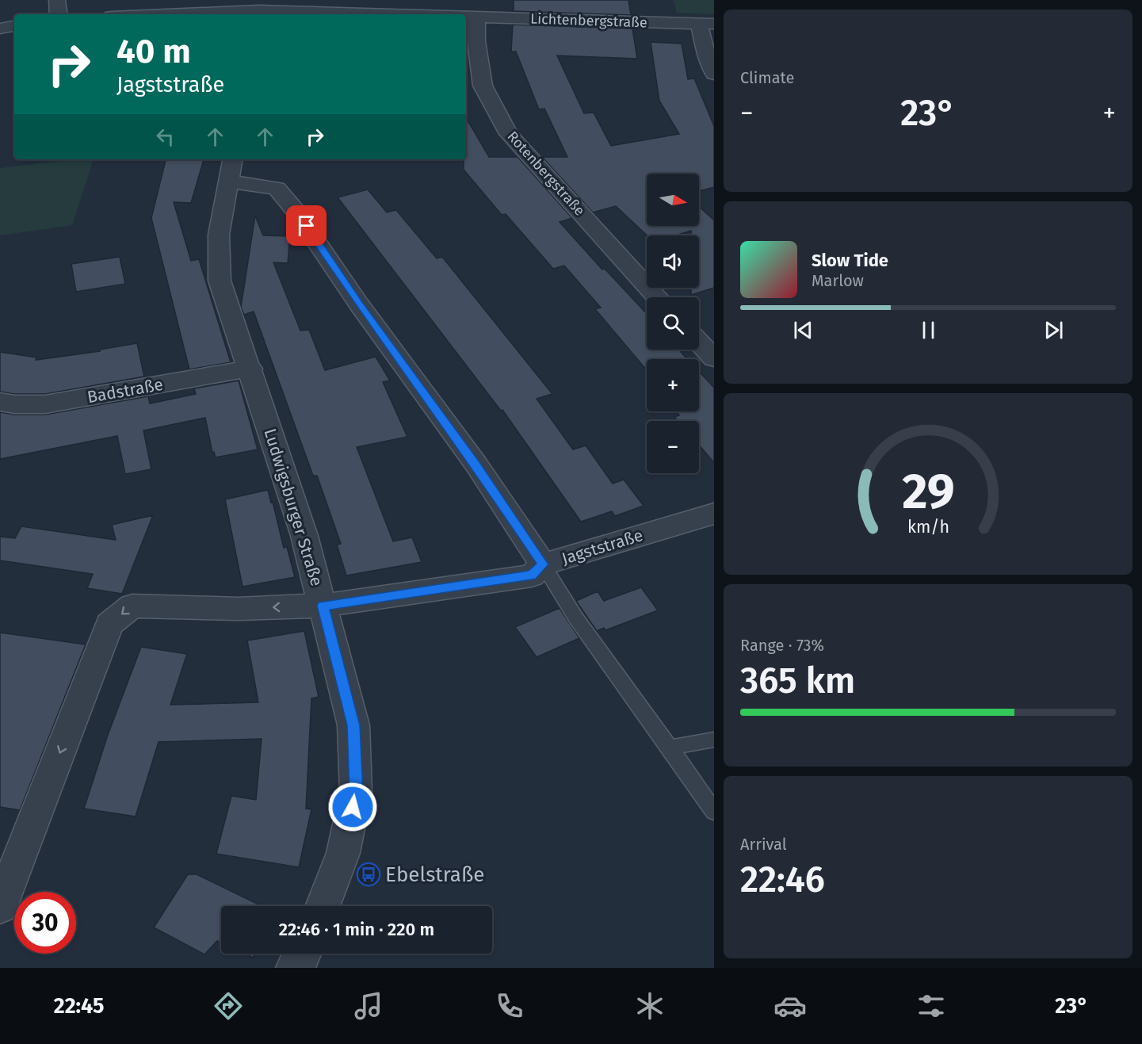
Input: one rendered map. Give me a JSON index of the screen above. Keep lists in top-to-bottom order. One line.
{"streets":{"street":["Lichtenbergstraße","Rotenbergstraße","Badstraße","Ludwigsburger Straße","Jagststraße"]},"crossings":[["Lichtenbergstraße","Rotenbergstraße"],["Badstraße","Ludwigsburger Straße"],["Ludwigsburger Straße","Jagststraße"]],"places":{"bus stop":["Ebelstraße"]},"north":"right","page":{"tile":["Climate",["Range · 73%","365 km"],["Arrival","22:46"]],"turn":["40 m","Jagststraße"],"heat":["−","23°","+"],"map_buttons":["+","−"],"song":["Slow Tide","Marlow"],"limit":"30","trip":"22:46 · 1 min · 220 m","tabs":["22:45","23°"],"gauge":["29","km/h"]}}
